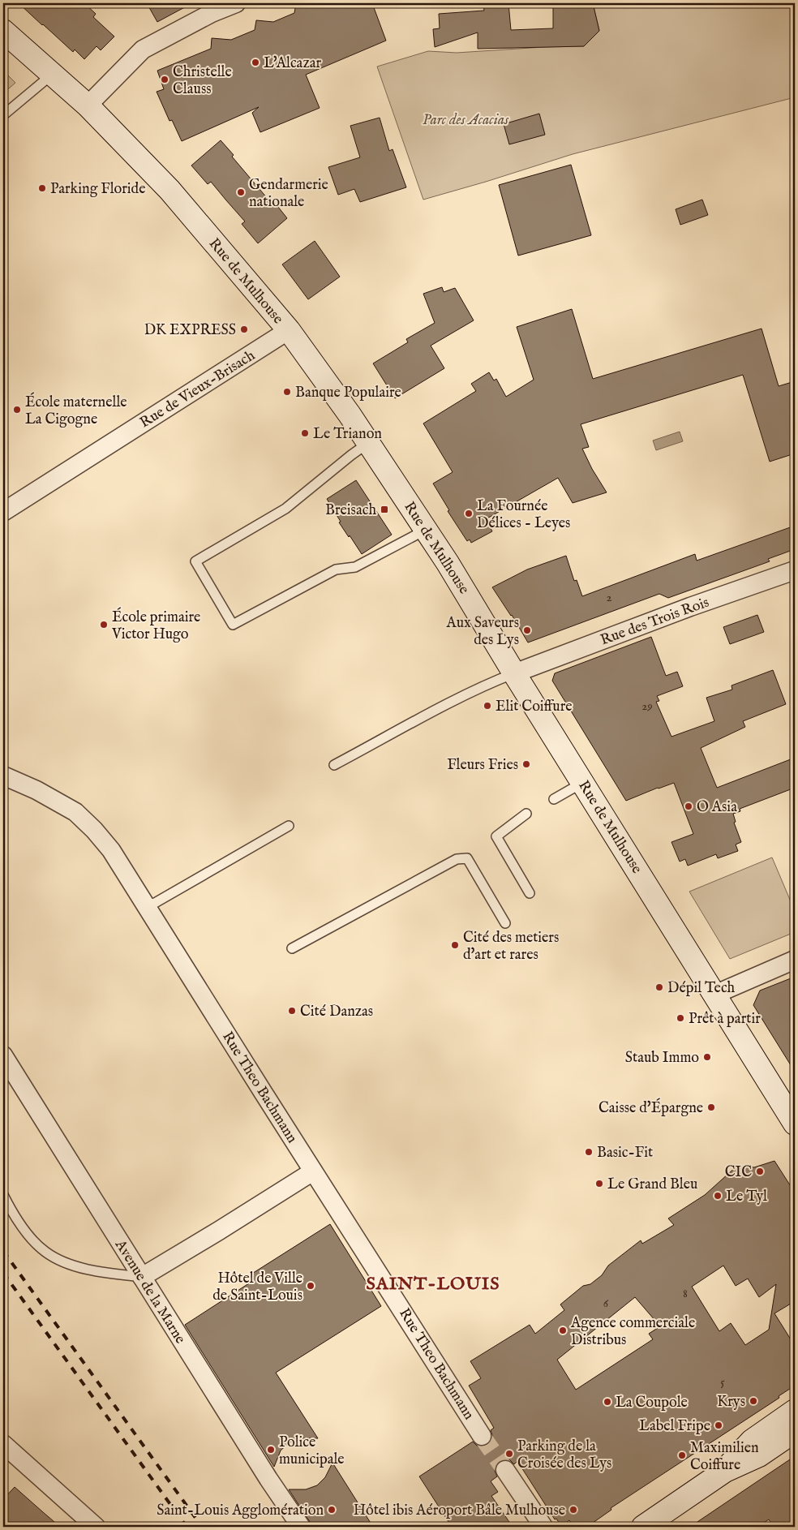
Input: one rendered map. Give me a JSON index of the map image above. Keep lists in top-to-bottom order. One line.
{"streets":{"main road":["Rue de Mulhouse"],"street":["Rue de Vieux-Brisach","Rue des Trois Rois","Rue Theo Bachmann","Avenue de la Marne"]},"crossings":[["Rue de Mulhouse","Rue de Vieux-Brisach"],["Rue de Mulhouse","Rue des Trois Rois"]],"districts":["SAINT-LOUIS"],"parks":["Parc des Acacias"],"places":{"other":["L'Alcazar","Christelle Clauss","Parking Floride","Gendarmerie nationale","DK EXPRESS","Banque Populaire","École maternelle La Cigogne","Le Trianon","La Fournée Délices - Leyes","École primaire Victor Hugo","Aux Saveurs des Lys","Elit Coiffure","Fleurs Fries","O Asia","Cité des metiers d'art et rares","Dépil Tech","Cité Danzas","Prêt à partir","Staub Immo","Caisse d'Épargne","Basic-Fit","CIC","Le Grand Bleu","Le Tyl","Hôtel de Ville de Saint-Louis","Agence commerciale Distribus","Krys","La Coupole","Label Fripe","Police municipale","Parking de la Croisée des Lys","Maximilien Coiffure","Saint-Louis Agglomération","Hôtel ibis Aéroport Bâle Mulhouse"],"transit":["Breisach"]},"house_numbers":["2","29","8","6","5"]}
